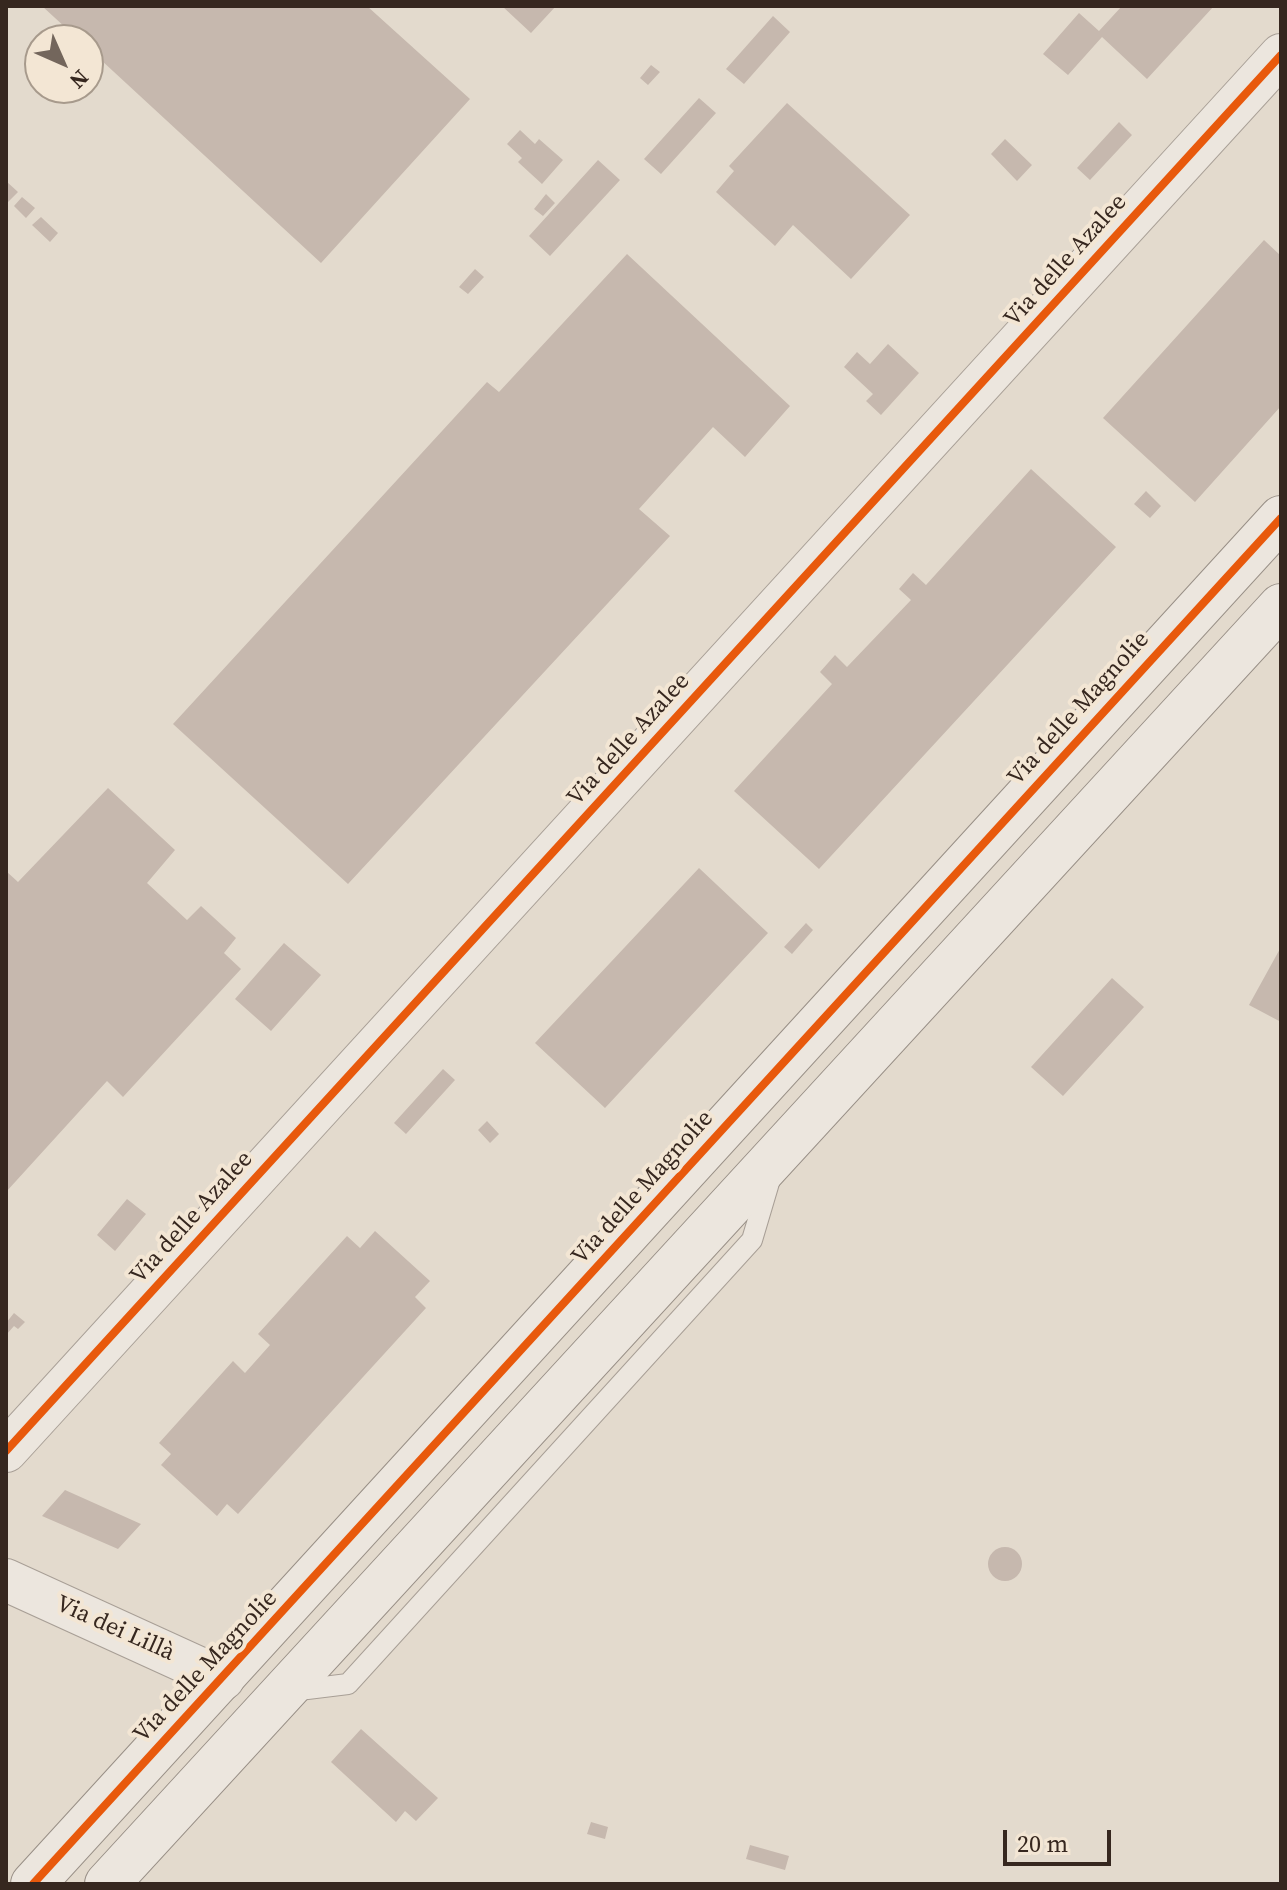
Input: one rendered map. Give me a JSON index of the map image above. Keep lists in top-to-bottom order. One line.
{"streets":{"street":["Via delle Azalee","Via delle Magnolie","Via dei Lillà"]},"crossings":[["Via delle Magnolie","Via dei Lillà"]],"scale_bar":"20 m","north":"bottom right"}
